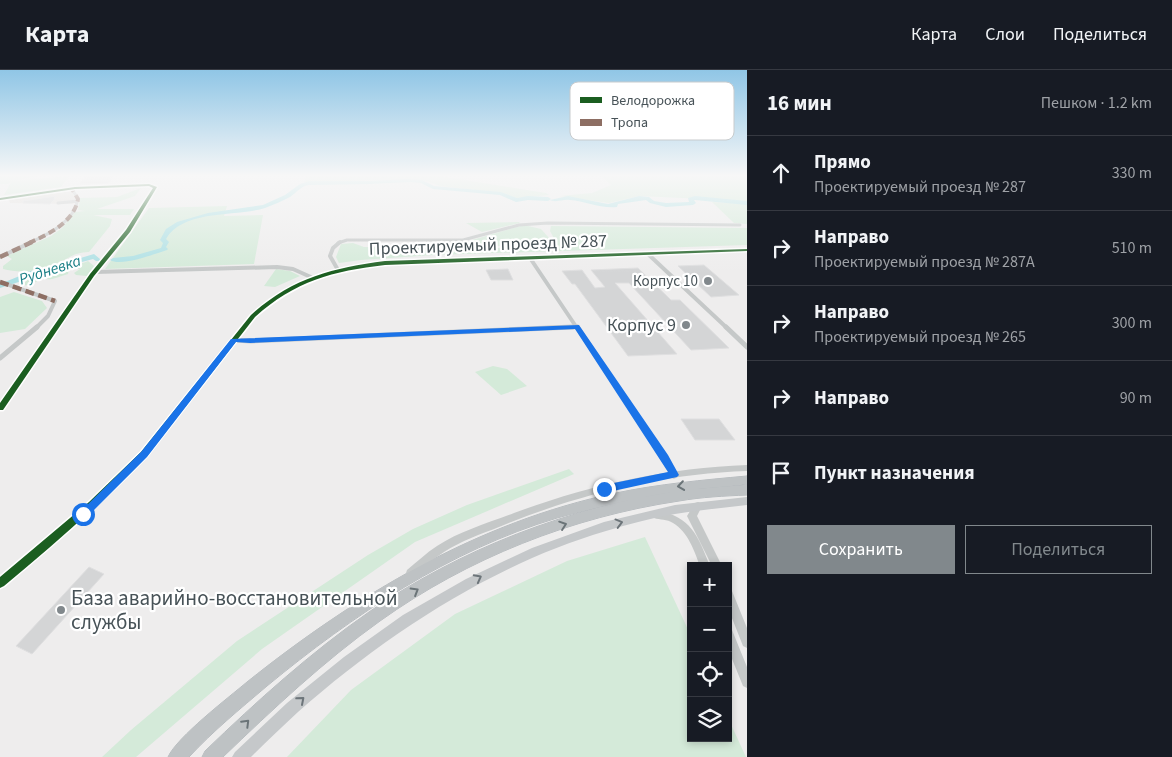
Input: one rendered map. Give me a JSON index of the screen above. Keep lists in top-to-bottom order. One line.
{"streets":{"street":["Проектируемый проезд № 287"]},"water":["Рудневка"],"places":["Корпус 10","Корпус 9","База аварийно-восстановительной службы"],"legend":["Велодорожка","Тропа"],"page":{"header":"Карта","nav":["Карта","Слои","Поделиться"],"heading":["16 мин","Пешком · 1.2 km"],"list":[["Прямо","Проектируемый проезд № 287","330 m"],["Направо","Проектируемый проезд № 287А","510 m"],["Направо","Проектируемый проезд № 265","300 m"],["Направо","90 m"],"Пункт назначения"],"buttons":["Сохранить","Поделиться"],"map_buttons":["+","−"]}}
